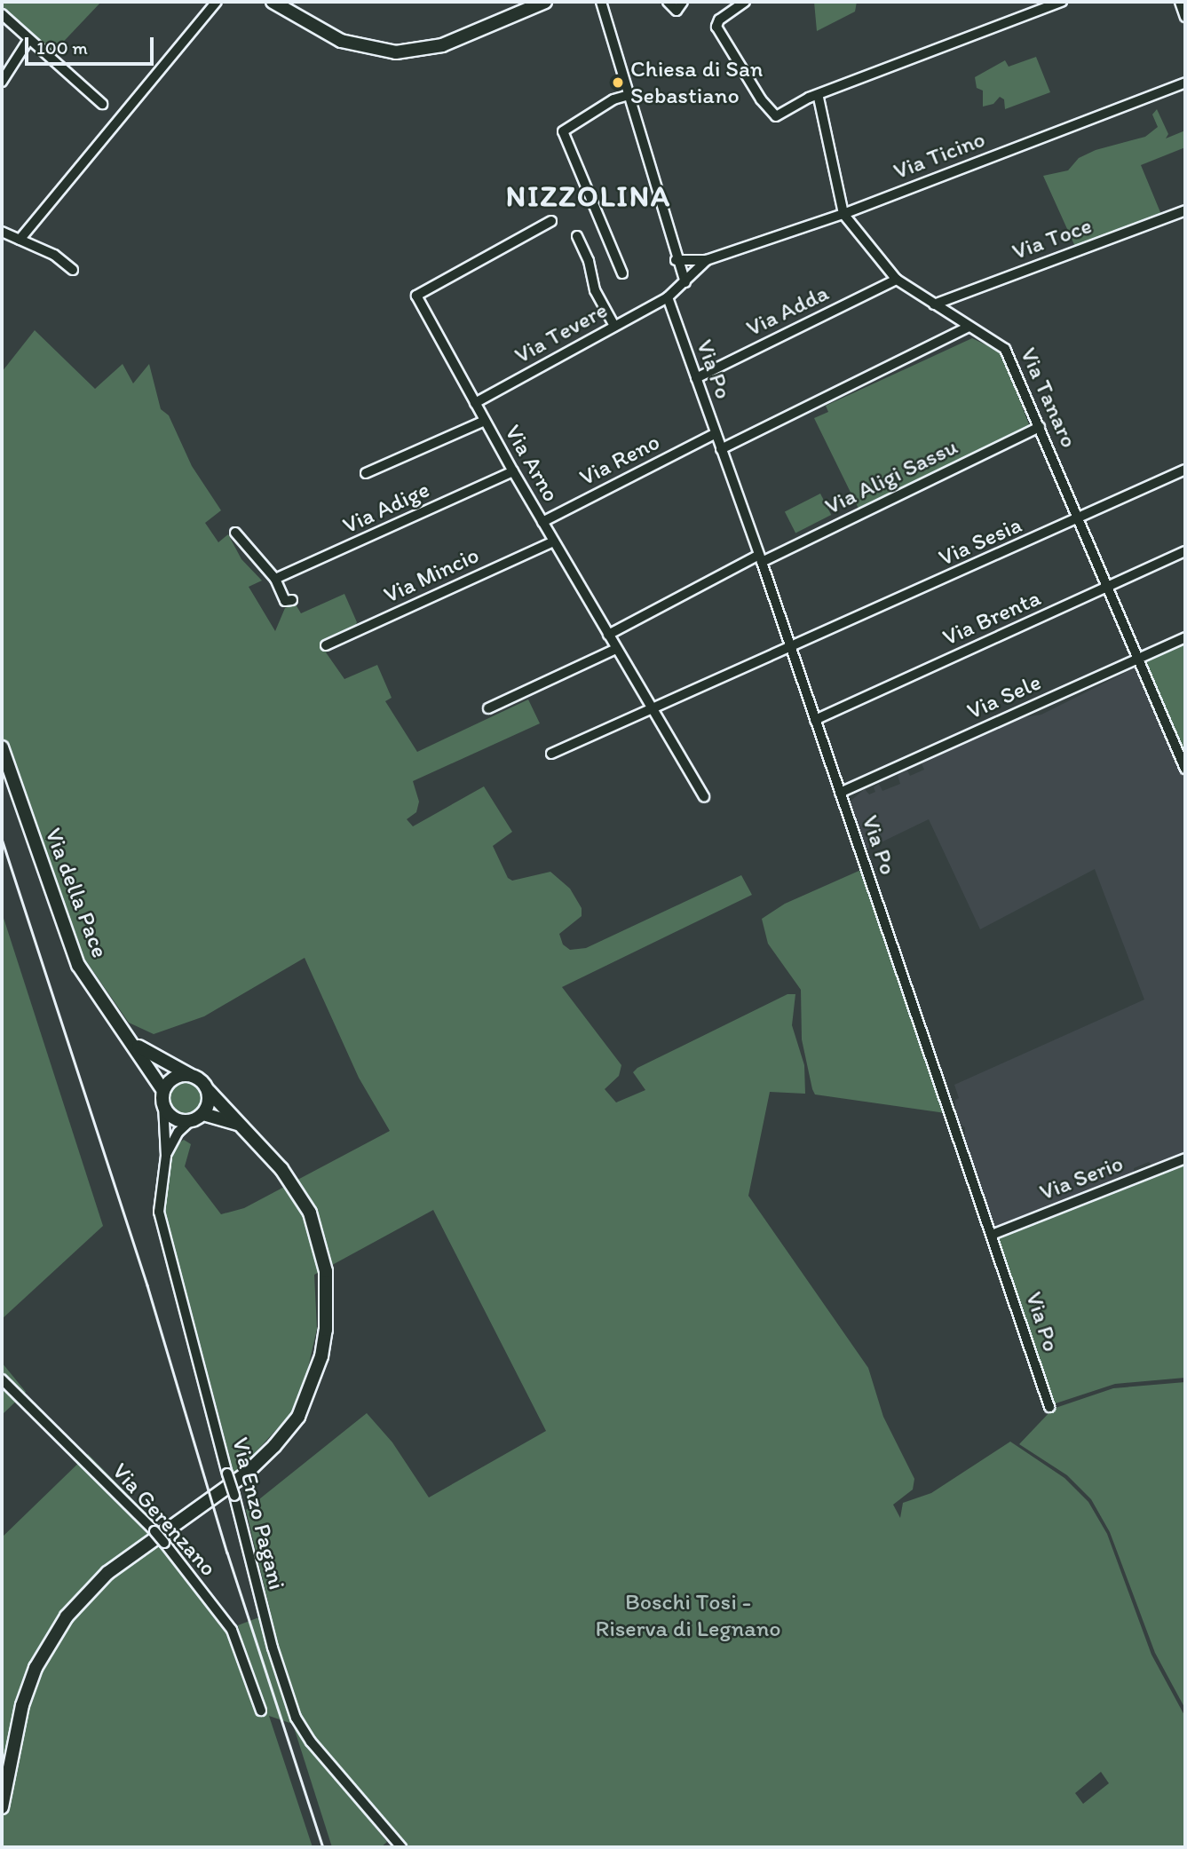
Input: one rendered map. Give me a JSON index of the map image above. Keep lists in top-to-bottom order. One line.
{"streets":{"main road":["Via della Pace"],"street":["Via Ticino","Via Toce","Via Adda","Via Tevere","Via Po","Via Tanaro","Via Reno","Via Arno","Via Aligi Sassu","Via Adige","Via Sesia","Via Mincio","Via Brenta","Via Sele","Via Serio","Via Enzo Pagani","Via Gerenzano"]},"crossings":[["Via Ticino","Via Tevere"],["Via Ticino","Via Tanaro"],["Via Toce","Via Tanaro"],["Via Adda","Via Po"],["Via Adda","Via Tanaro"],["Via Tevere","Via Po"],["Via Tevere","Via Arno"],["Via Po","Via Reno"],["Via Po","Via Aligi Sassu"],["Via Po","Via Sesia"],["Via Po","Via Brenta"],["Via Po","Via Sele"],["Via Po","Via Serio"],["Via Tanaro","Via Aligi Sassu"],["Via Tanaro","Via Sesia"],["Via Tanaro","Via Brenta"],["Via Tanaro","Via Sele"],["Via Reno","Via Arno"],["Via Arno","Via Aligi Sassu"],["Via Arno","Via Adige"],["Via Arno","Via Sesia"],["Via Arno","Via Mincio"],["Via della Pace","Via Enzo Pagani"]],"districts":["NIZZOLINA"],"parks":["Boschi Tosi - Riserva di Legnano"],"places":["Chiesa di San Sebastiano"],"scale_bar":"100 m"}
